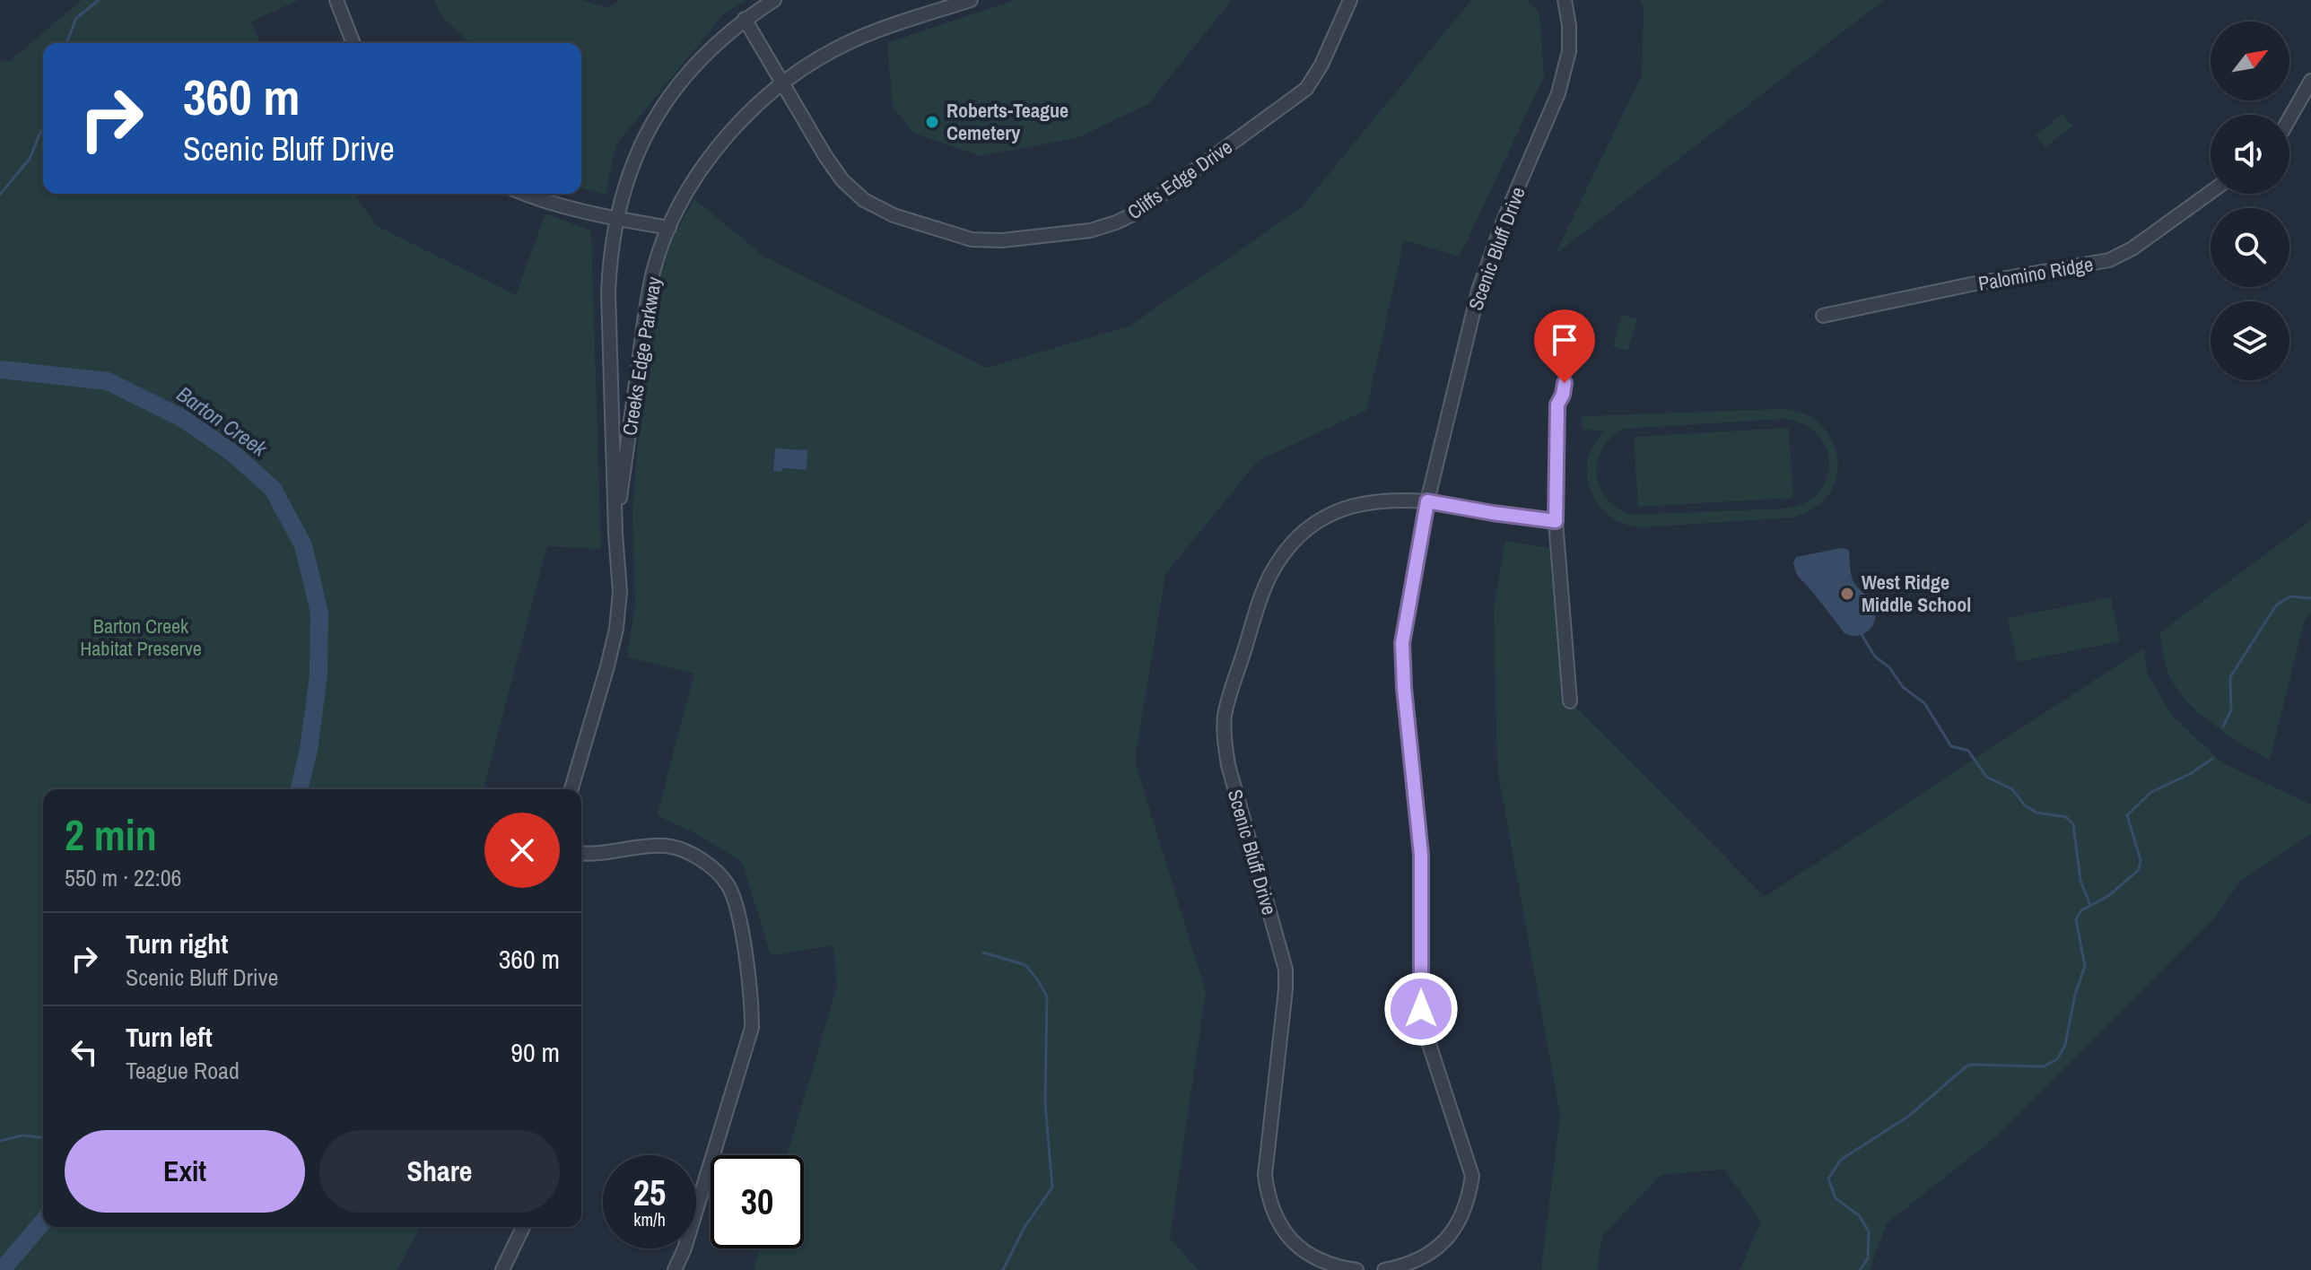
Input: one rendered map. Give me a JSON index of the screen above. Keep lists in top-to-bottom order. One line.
{"streets":{"street":["Cliffs Edge Drive","Scenic Bluff Drive","Palomino Ridge","Creeks Edge Parkway"]},"crossings":[["Cliffs Edge Drive","Creeks Edge Parkway"]],"water":["Barton Creek"],"parks":["Barton Creek Habitat Preserve"],"places":["Roberts-Teague Cemetery","West Ridge Middle School"],"north":"top right","page":{"turn":["360 m","Scenic Bluff Drive"],"heading":["2 min","550 m · 22:06"],"list":[{"name":"Turn right","note":"Scenic Bluff Drive","value":"360 m"},{"name":"Turn left","note":"Teague Road","value":"90 m"}],"buttons":["Exit","Share"],"speed":"25 km/h","limit":"30"}}
